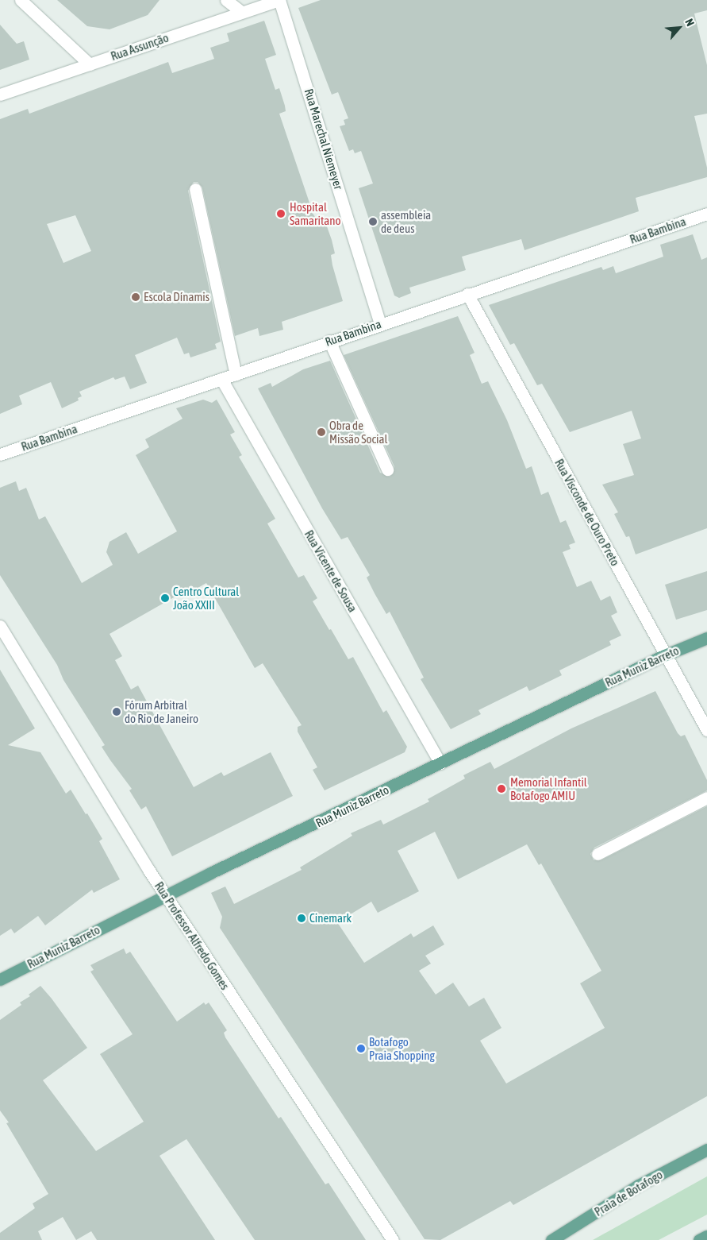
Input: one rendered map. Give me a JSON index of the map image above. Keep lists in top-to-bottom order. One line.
{"streets":{"main road":["Rua Muniz Barreto","Praia de Botafogo"],"street":["Rua Assunção","Rua Marechal Niemeyer","Rua Bambina","Rua Visconde de Ouro Preto","Rua Vicente de Sousa","Rua Professor Alfredo Gomes"]},"crossings":[["Rua Assunção","Rua Marechal Niemeyer"],["Rua Marechal Niemeyer","Rua Bambina"],["Rua Bambina","Rua Visconde de Ouro Preto"],["Rua Bambina","Rua Vicente de Sousa"],["Rua Visconde de Ouro Preto","Rua Muniz Barreto"],["Rua Vicente de Sousa","Rua Muniz Barreto"],["Rua Muniz Barreto","Rua Professor Alfredo Gomes"]],"places":["Hospital Samaritano","assembleia de deus","Escola Dínamis","Obra de Missão Social","Centro Cultural João XXIII","Fórum Arbitral do Rio de Janeiro","Memorial Infantil Botafogo AMIU","Cinemark","Botafogo Praia Shopping"],"north":"top right"}
